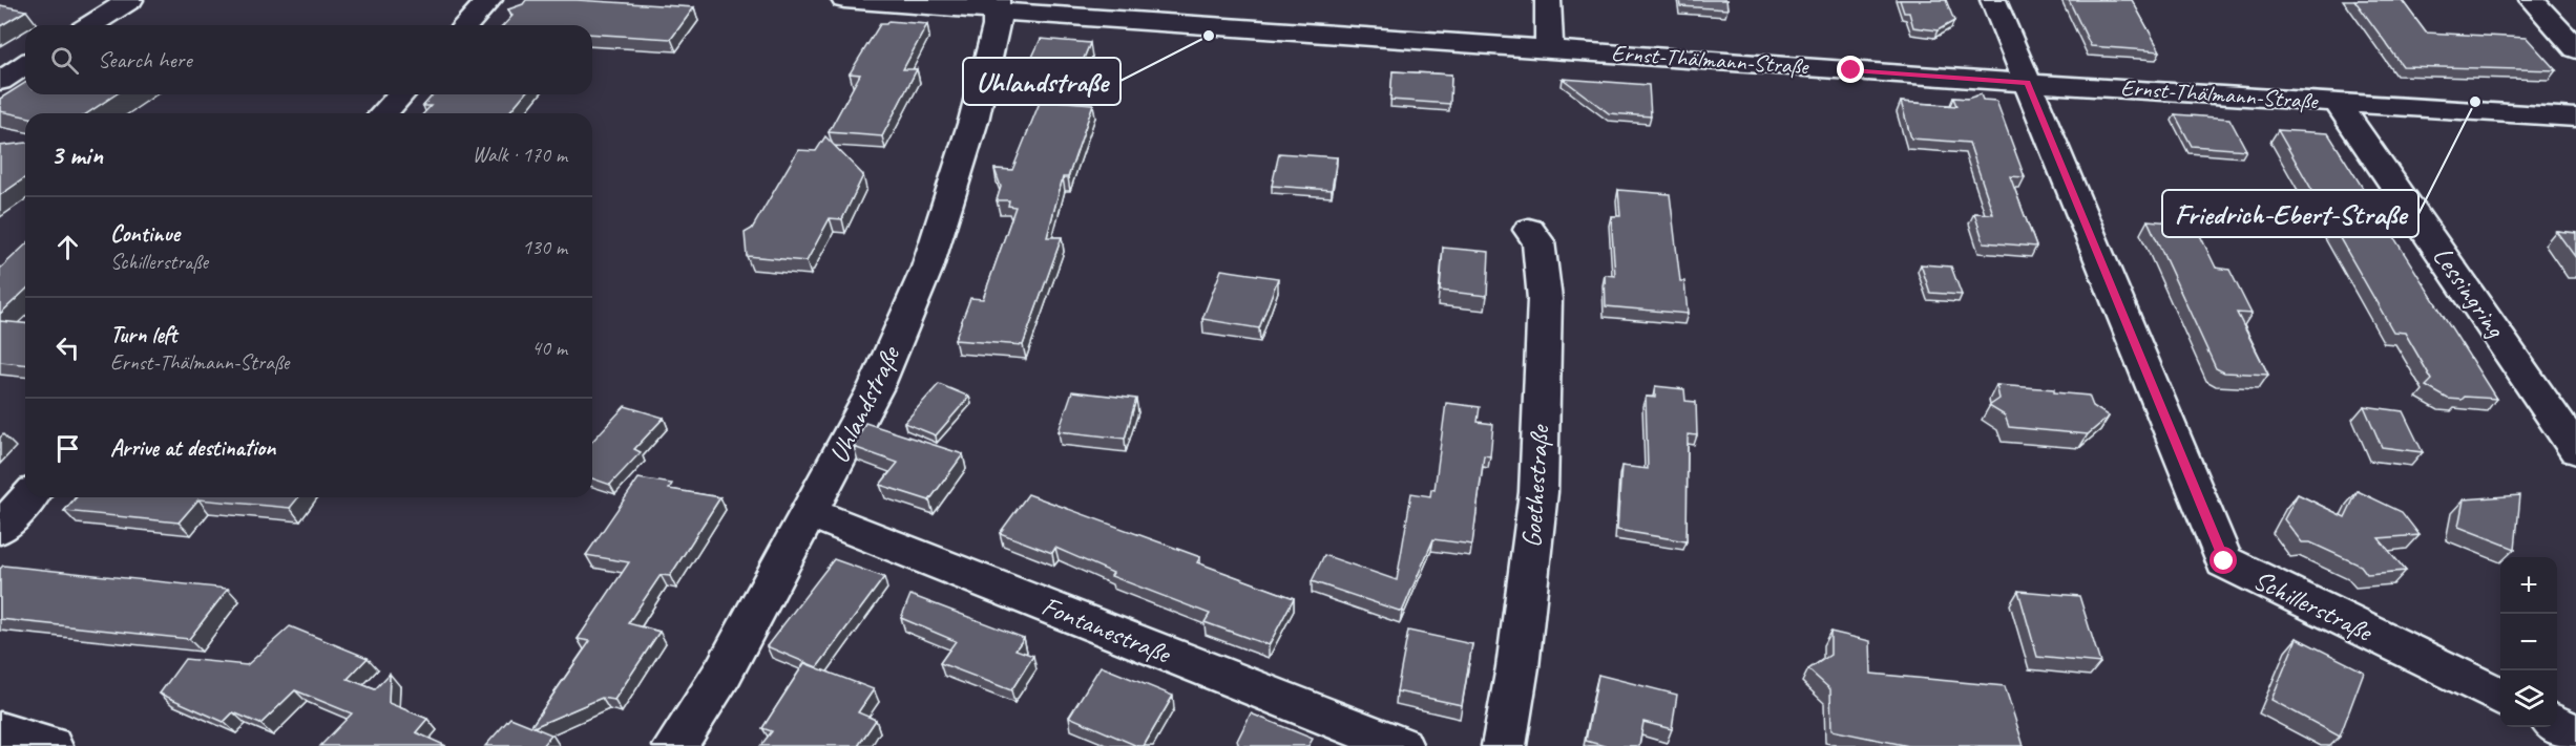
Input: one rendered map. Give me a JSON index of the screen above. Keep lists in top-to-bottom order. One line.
{"streets":{"street":["Ernst-Thälmann-Straße","Lessingring","Uhlandstraße","Goethestraße","Schillerstraße","Fontanestraße"]},"crossings":[["Ernst-Thälmann-Straße","Lessingring"],["Ernst-Thälmann-Straße","Uhlandstraße"],["Ernst-Thälmann-Straße","Schillerstraße"],["Uhlandstraße","Fontanestraße"]],"places":["Uhlandstraße","Friedrich-Ebert-Straße"],"page":{"search":"Search here","heading":["3 min","Walk · 170 m"],"list":[["Continue","Schillerstraße","130 m"],["Turn left","Ernst-Thälmann-Straße","40 m"],"Arrive at destination"],"map_buttons":["+","−"]}}
